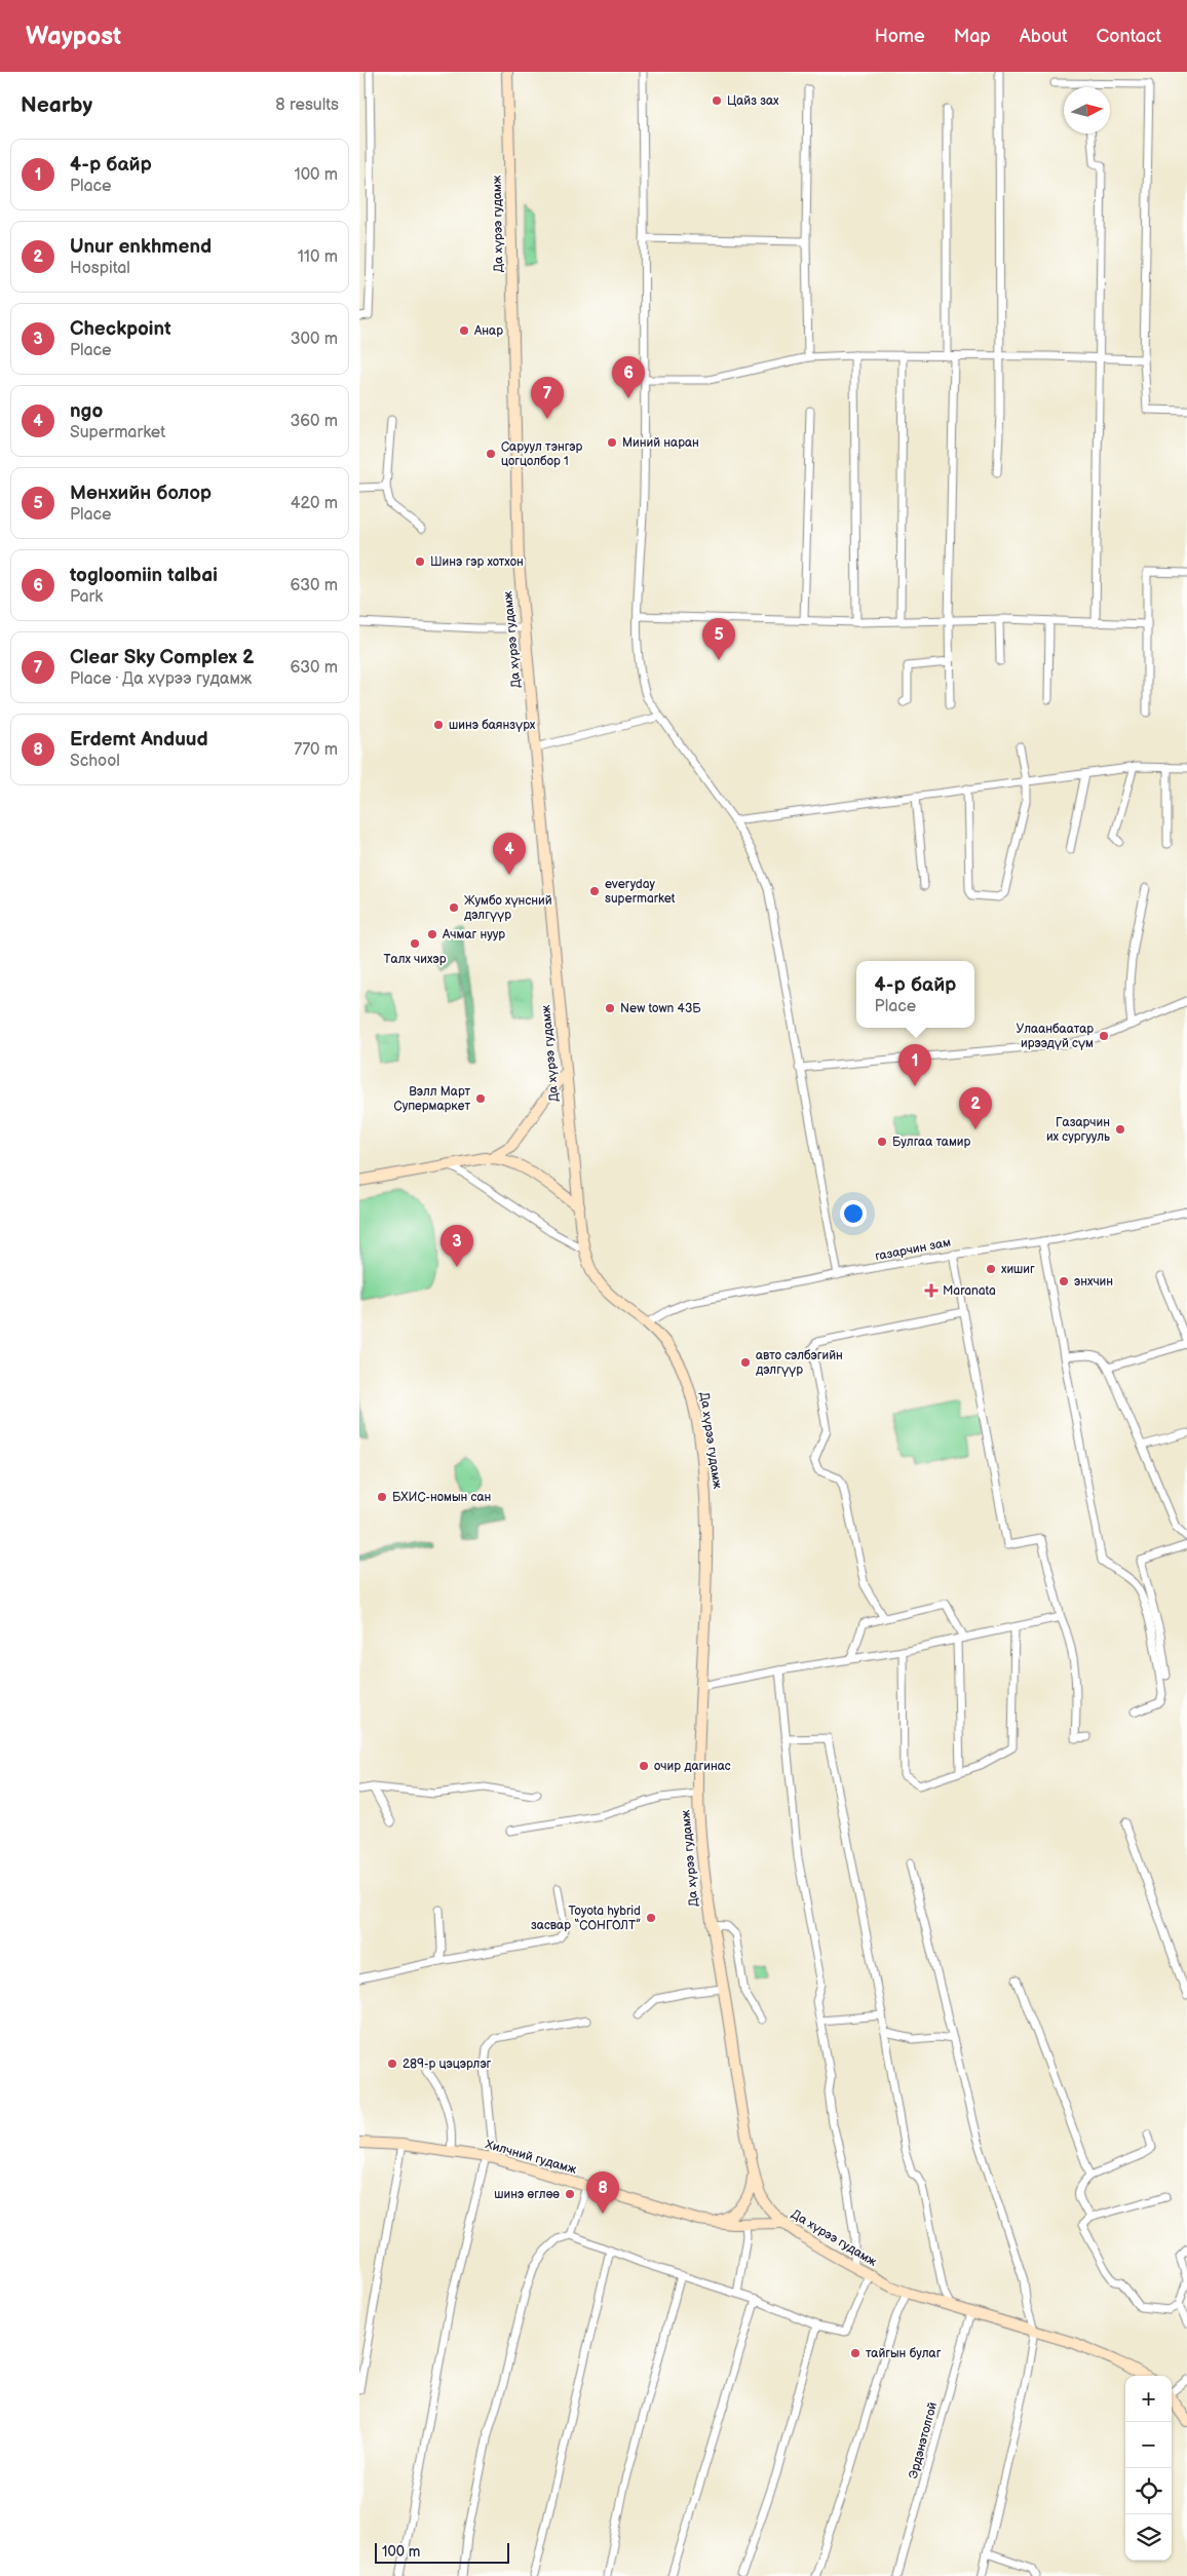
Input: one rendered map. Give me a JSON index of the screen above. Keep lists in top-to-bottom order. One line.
{"streets":{"main road":["Да хүрээ гудамж","Хилчний гудамж"],"street":["газарчин зам","Эрдэнэтолгой"]},"crossings":[["Да хүрээ гудамж","газарчин зам"],["Да хүрээ гудамж","Хилчний гудамж"],["Да хүрээ гудамж","Эрдэнэтолгой"]],"places":{"other":["Цайз зах","Анар","Миний наран","Саруул тэнгэр цогцолбор 1","Шинэ гэр хотхон","шинэ баянзүрх","everyday supermarket","Жумбо хүнсний дэлгүүр","Ачмаг нуур","Талх чихэр","New town 43Б","Улаанбаатар ирээдүй сүм","Вэлл Март Супермаркет","Газарчин их сургууль","Булгаа тамир","хишиг","энхчин","авто сэлбэгийн дэлгүүр","БХИС-номын сан","очир дагинас","Toyota hybrid засвар “СОНГОЛТ”","289-р цэцэрлэг","шинэ өглөө","тайгын булаг"],"health":["Maranata"]},"scale_bar":"100 m","north":"right","page":{"header":"Waypost","nav":["Home","Map","About","Contact"],"heading":["Nearby","8 results"],"list":[{"mark":"1","name":"4-р байр","note":"Place","value":"100 m"},{"mark":"2","name":"Unur enkhmend","note":"Hospital","value":"110 m"},{"mark":"3","name":"Checkpoint","note":"Place","value":"300 m"},{"mark":"4","name":"ngo","note":"Supermarket","value":"360 m"},{"mark":"5","name":"Мөнхийн болор","note":"Place","value":"420 m"},{"mark":"6","name":"togloomiin talbai","note":"Park","value":"630 m"},{"mark":"7","name":"Clear Sky Complex 2","note":"Place · Да хүрээ гудамж","value":"630 m"},{"mark":"8","name":"Erdemt Anduud","note":"School","value":"770 m"}],"pins":["6","7","5","4","1","2","3","8"],"popup":["4-р байр","Place"],"map_buttons":["+","−"],"scale":"100 m"}}
